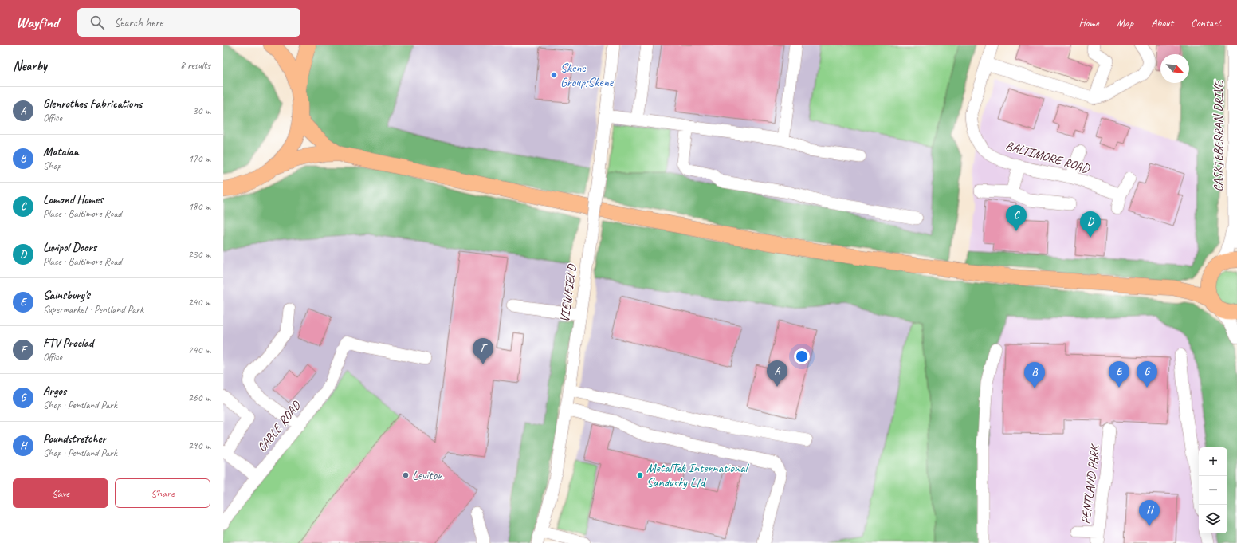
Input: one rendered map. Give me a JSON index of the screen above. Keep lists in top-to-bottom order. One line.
{"streets":{"street":["CASKIEBERRAN DRIVE","BALTIMORE ROAD","VIEWFIELD","CABLE ROAD","PENTLAND PARK"]},"places":["Skene Group;Skene","Leviton","MetalTek International Sandusky Ltd"],"north":"bottom right","page":{"header":"Wayfind","search":"Search here","nav":["Home","Map","About","Contact"],"heading":["Nearby","8 results"],"list":[{"mark":"A","name":"Glenrothes Fabrications","note":"Office","value":"30 m"},{"mark":"B","name":"Matalan","note":"Shop","value":"170 m"},{"mark":"C","name":"Lomond Homes","note":"Place · Baltimore Road","value":"180 m"},{"mark":"D","name":"Luvipol Doors","note":"Place · Baltimore Road","value":"230 m"},{"mark":"E","name":"Sainsbury's","note":"Supermarket · Pentland Park","value":"240 m"},{"mark":"F","name":"FTV Proclad","note":"Office","value":"240 m"},{"mark":"G","name":"Argos","note":"Shop · Pentland Park","value":"260 m"},{"mark":"H","name":"Poundstretcher","note":"Shop · Pentland Park","value":"290 m"}],"pins":["C","D","F","A","E","G","B","H"],"map_buttons":["+","−"],"buttons":["Save","Share"]}}
